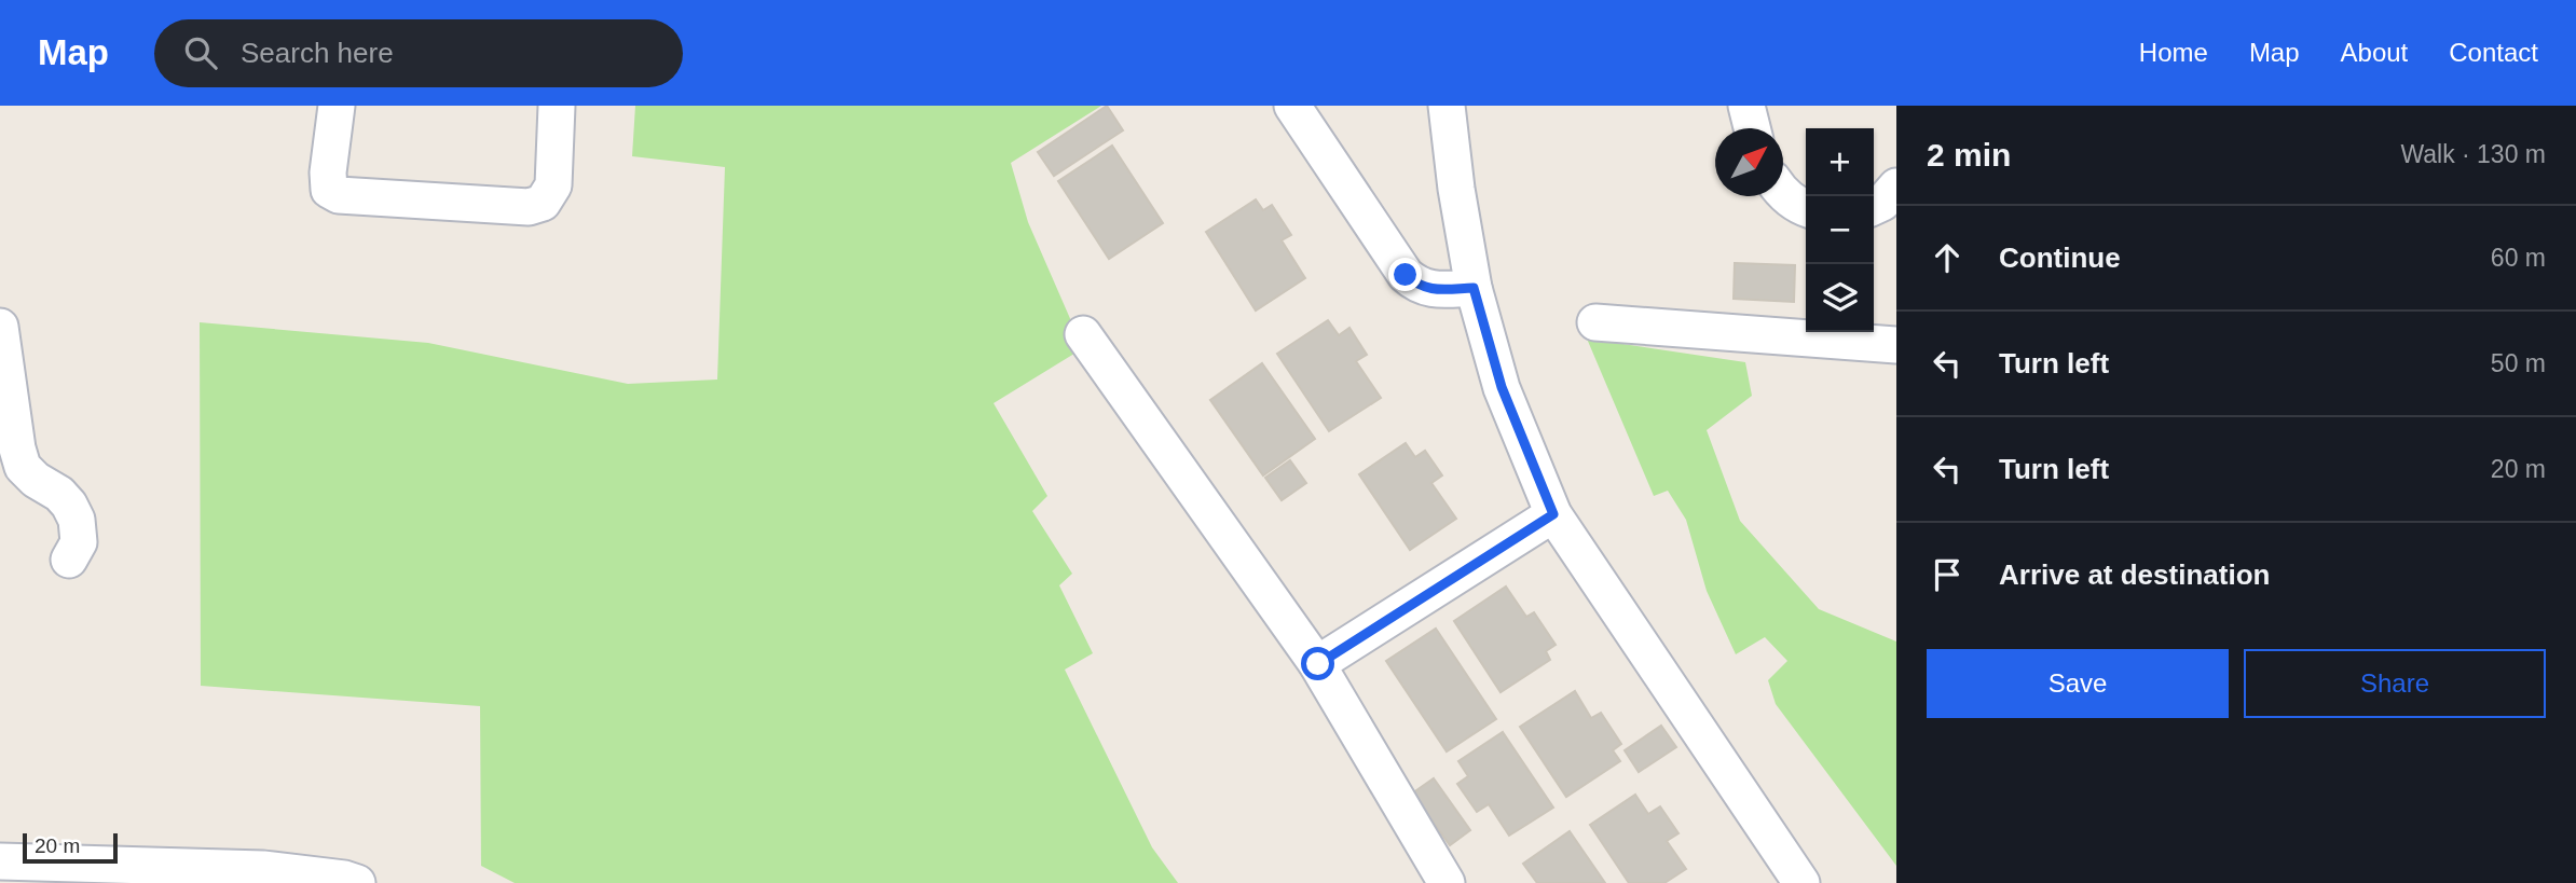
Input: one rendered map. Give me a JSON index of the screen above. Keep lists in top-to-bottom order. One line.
{"scale_bar":"20 m","north":"top right","page":{"header":"Map","search":"Search here","nav":["Home","Map","About","Contact"],"heading":["2 min","Walk · 130 m"],"map_buttons":["+","−"],"list":[["Continue","60 m"],["Turn left","50 m"],["Turn left","20 m"],"Arrive at destination"],"buttons":["Save","Share"],"scale":"20 m"}}
